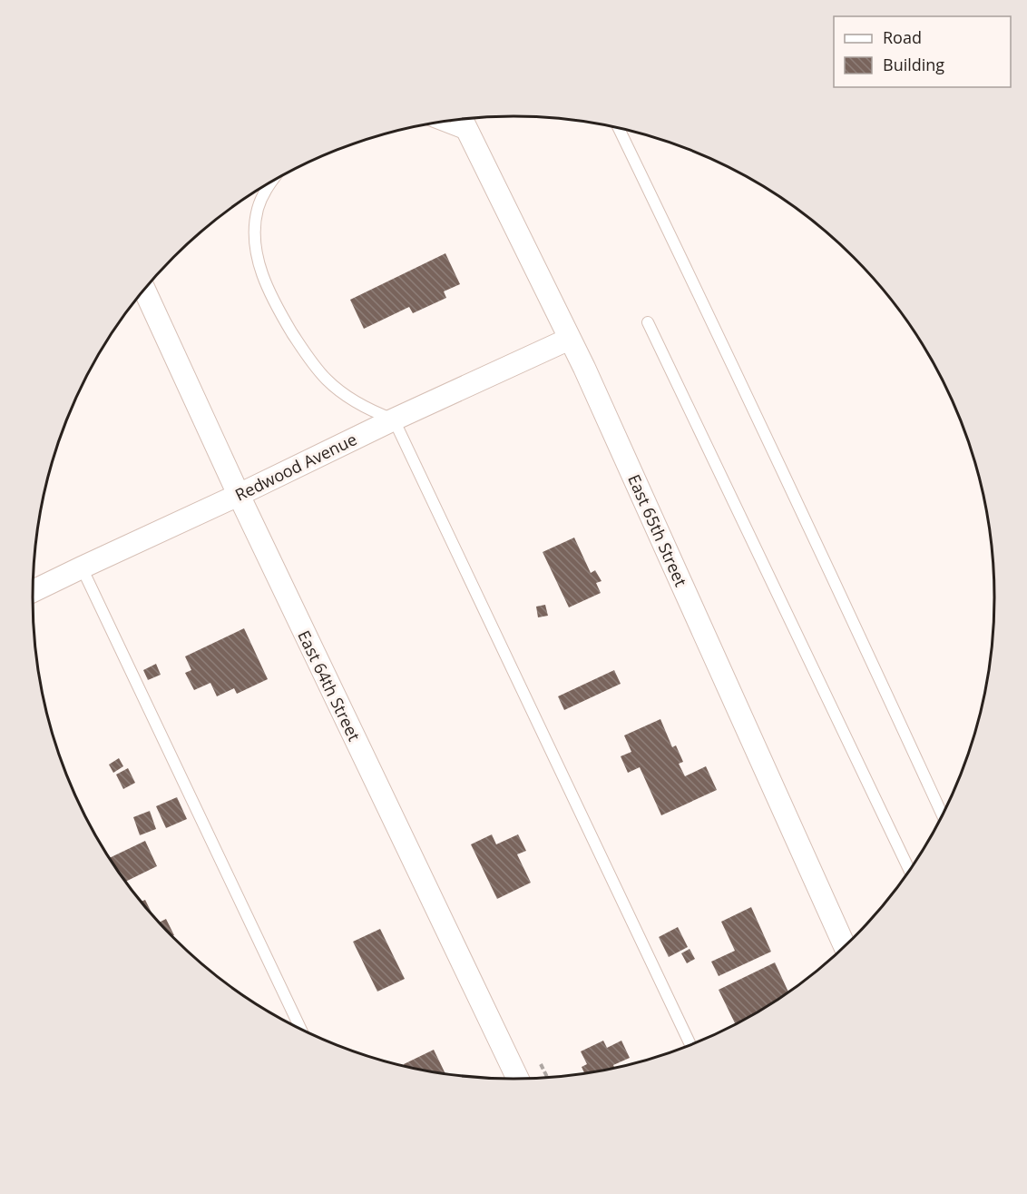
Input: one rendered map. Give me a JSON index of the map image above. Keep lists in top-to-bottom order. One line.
{"streets":{"street":["Redwood Avenue","East 65th Street","East 64th Street"]},"crossings":[["Redwood Avenue","East 65th Street"],["Redwood Avenue","East 64th Street"]],"legend":["Road","Building"]}
